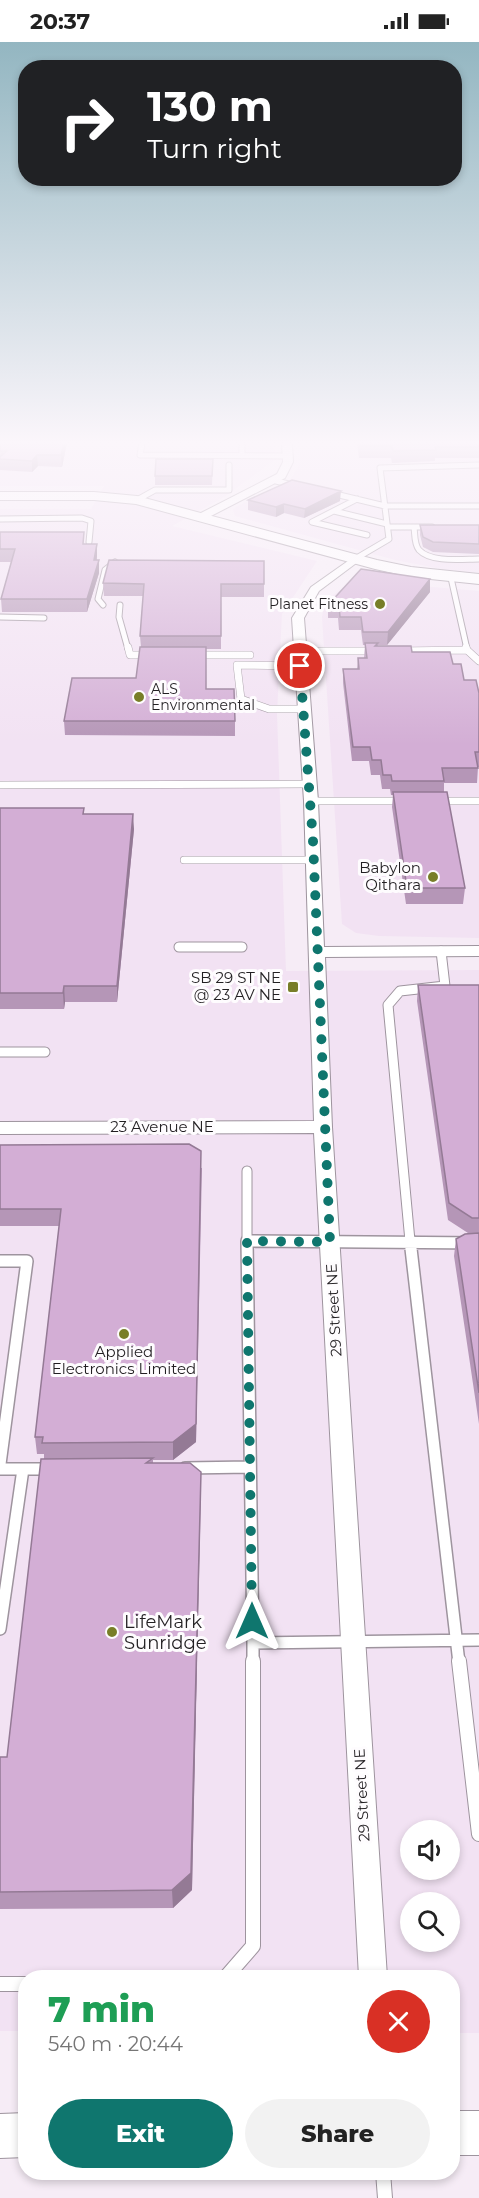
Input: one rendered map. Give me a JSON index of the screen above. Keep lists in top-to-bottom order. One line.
{"streets":{"street":["23 Avenue NE","29 Street NE"]},"crossings":[["23 Avenue NE","29 Street NE"]],"places":{"other":["Planet Fitness","ALS Environmental","Babylon Qithara","Applied Electronics Limited","LifeMark Sunridge"],"transit":["SB 29 ST NE @ 23 AV NE"]},"page":{"status":"20:37","turn":["130 m","Turn right"],"heading":["7 min","540 m · 20:44"],"buttons":["Exit","Share"]}}
